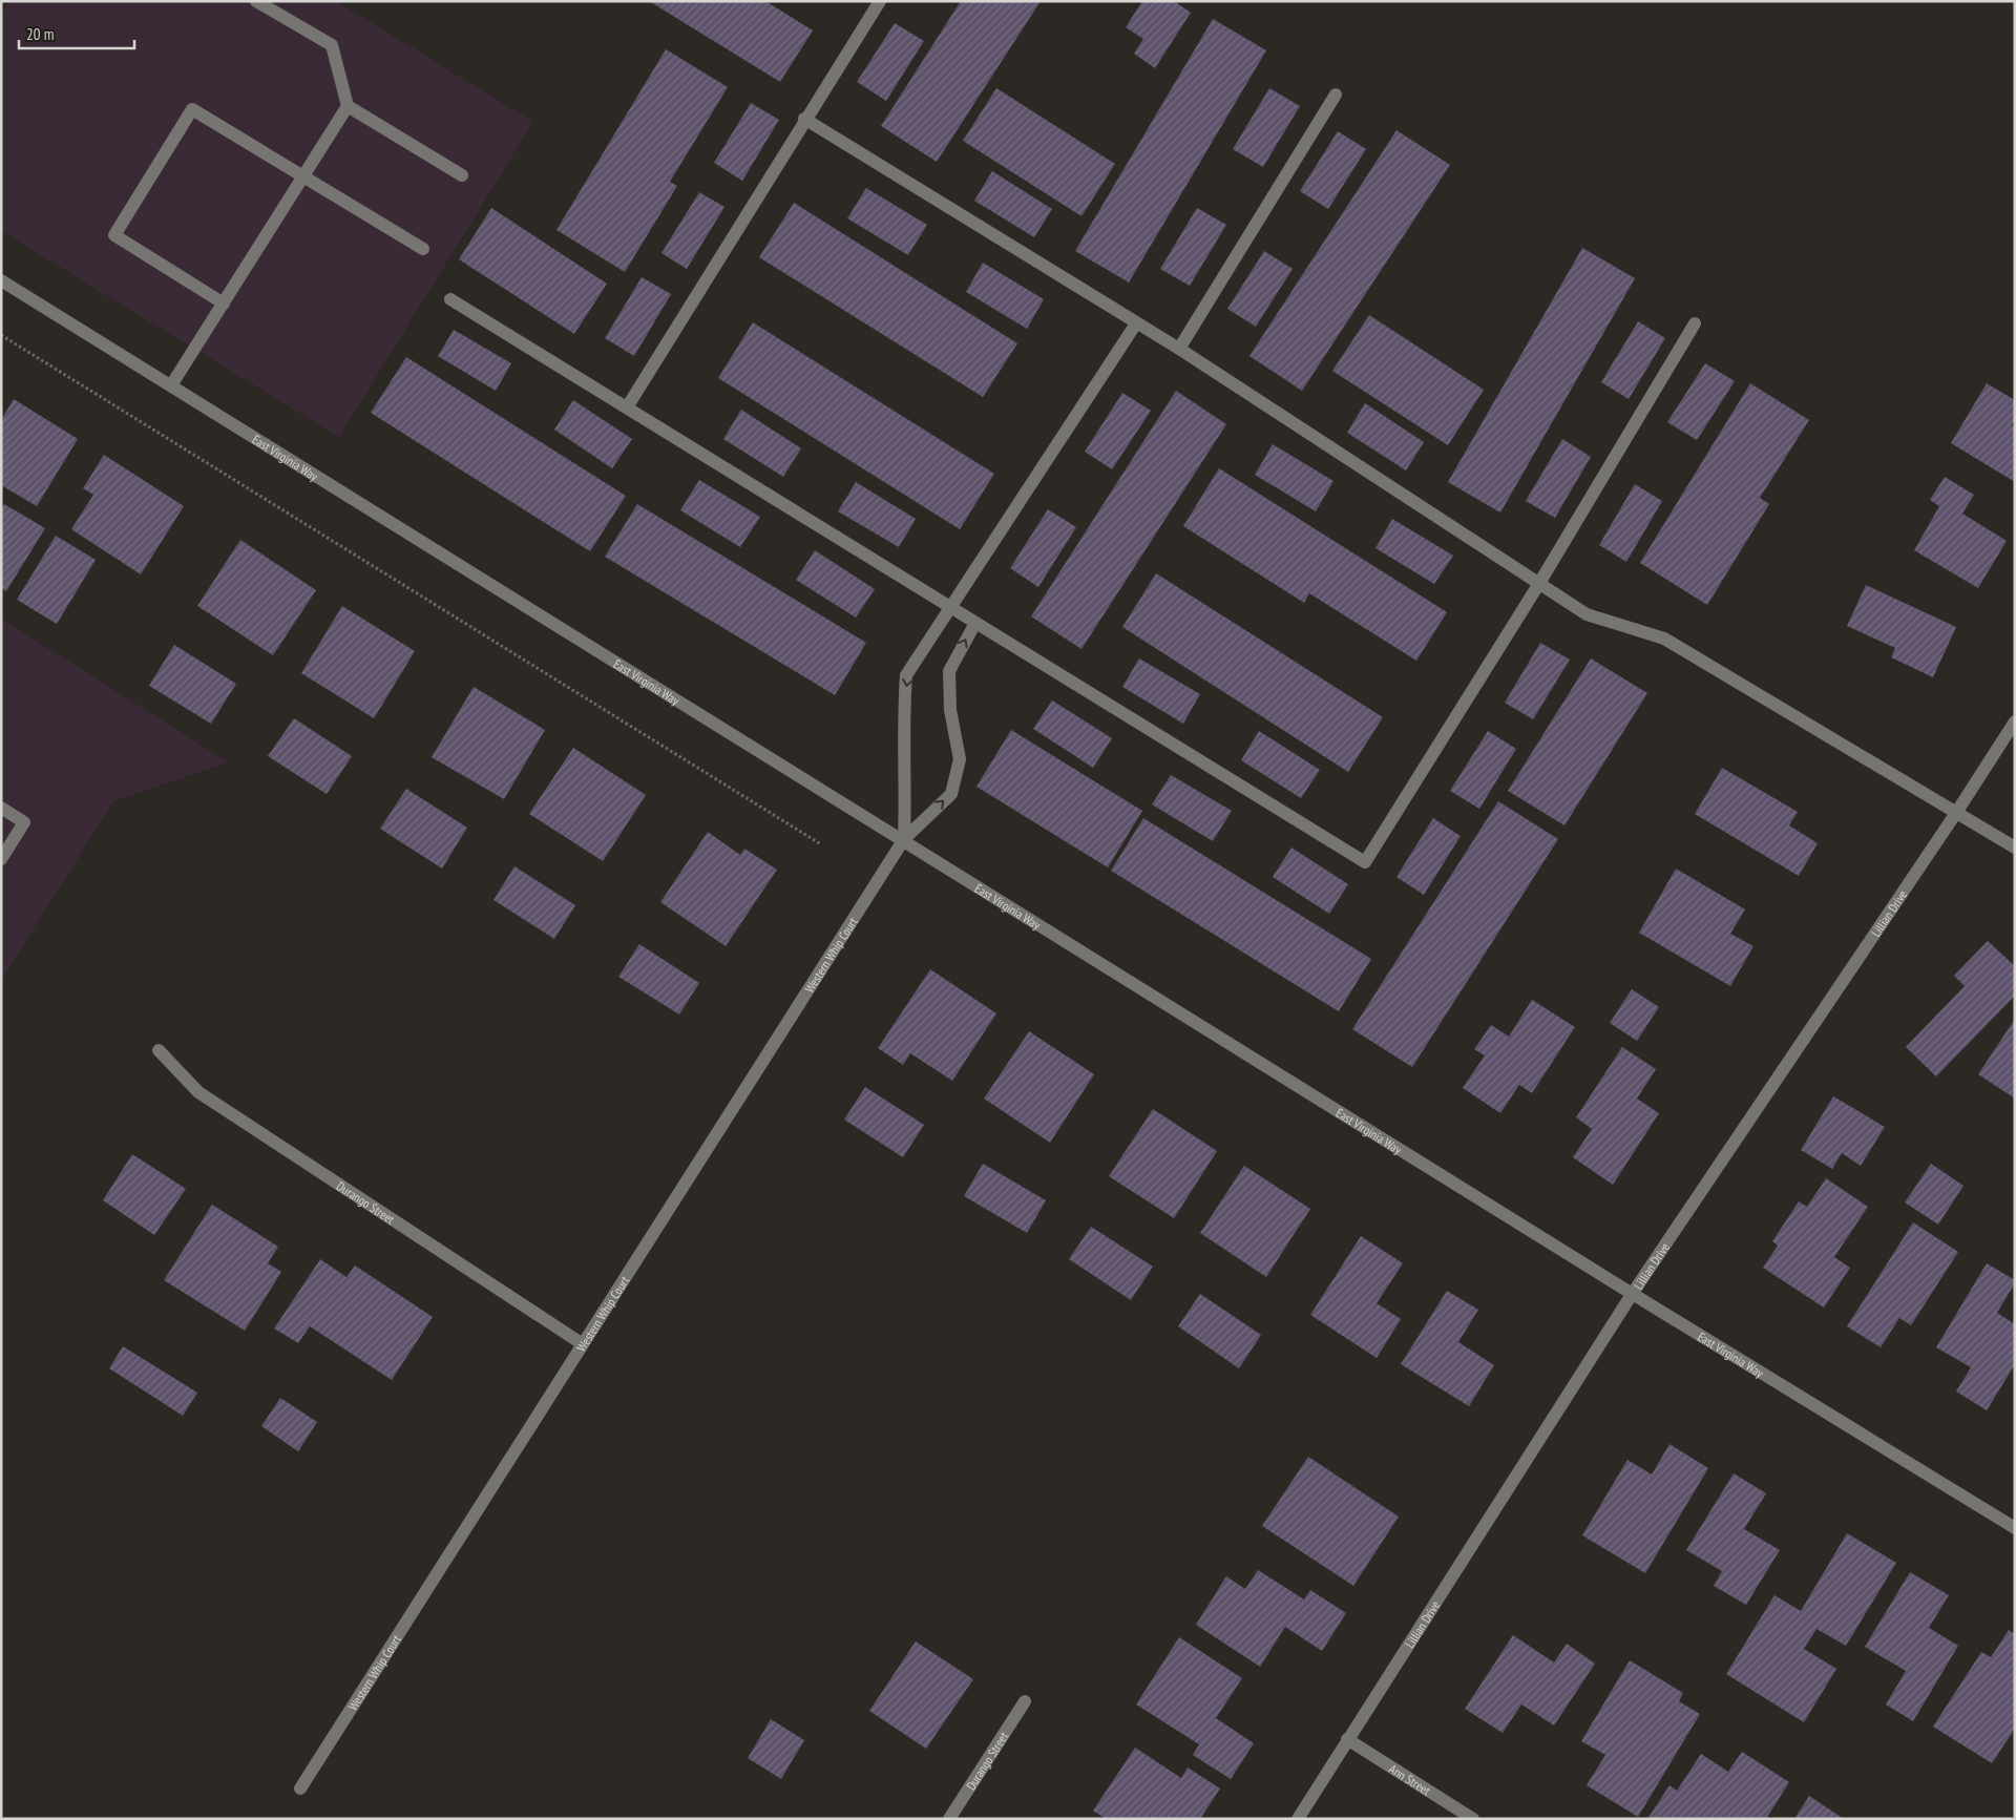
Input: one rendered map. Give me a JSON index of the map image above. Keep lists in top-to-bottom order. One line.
{"streets":{"street":["East Virginia Way","Lillian Drive","Western Whip Court","Durango Street","Ann Street"]},"crossings":[["East Virginia Way","Lillian Drive"],["East Virginia Way","Western Whip Court"],["Lillian Drive","Ann Street"],["Western Whip Court","Durango Street"]],"scale_bar":"20 m"}
